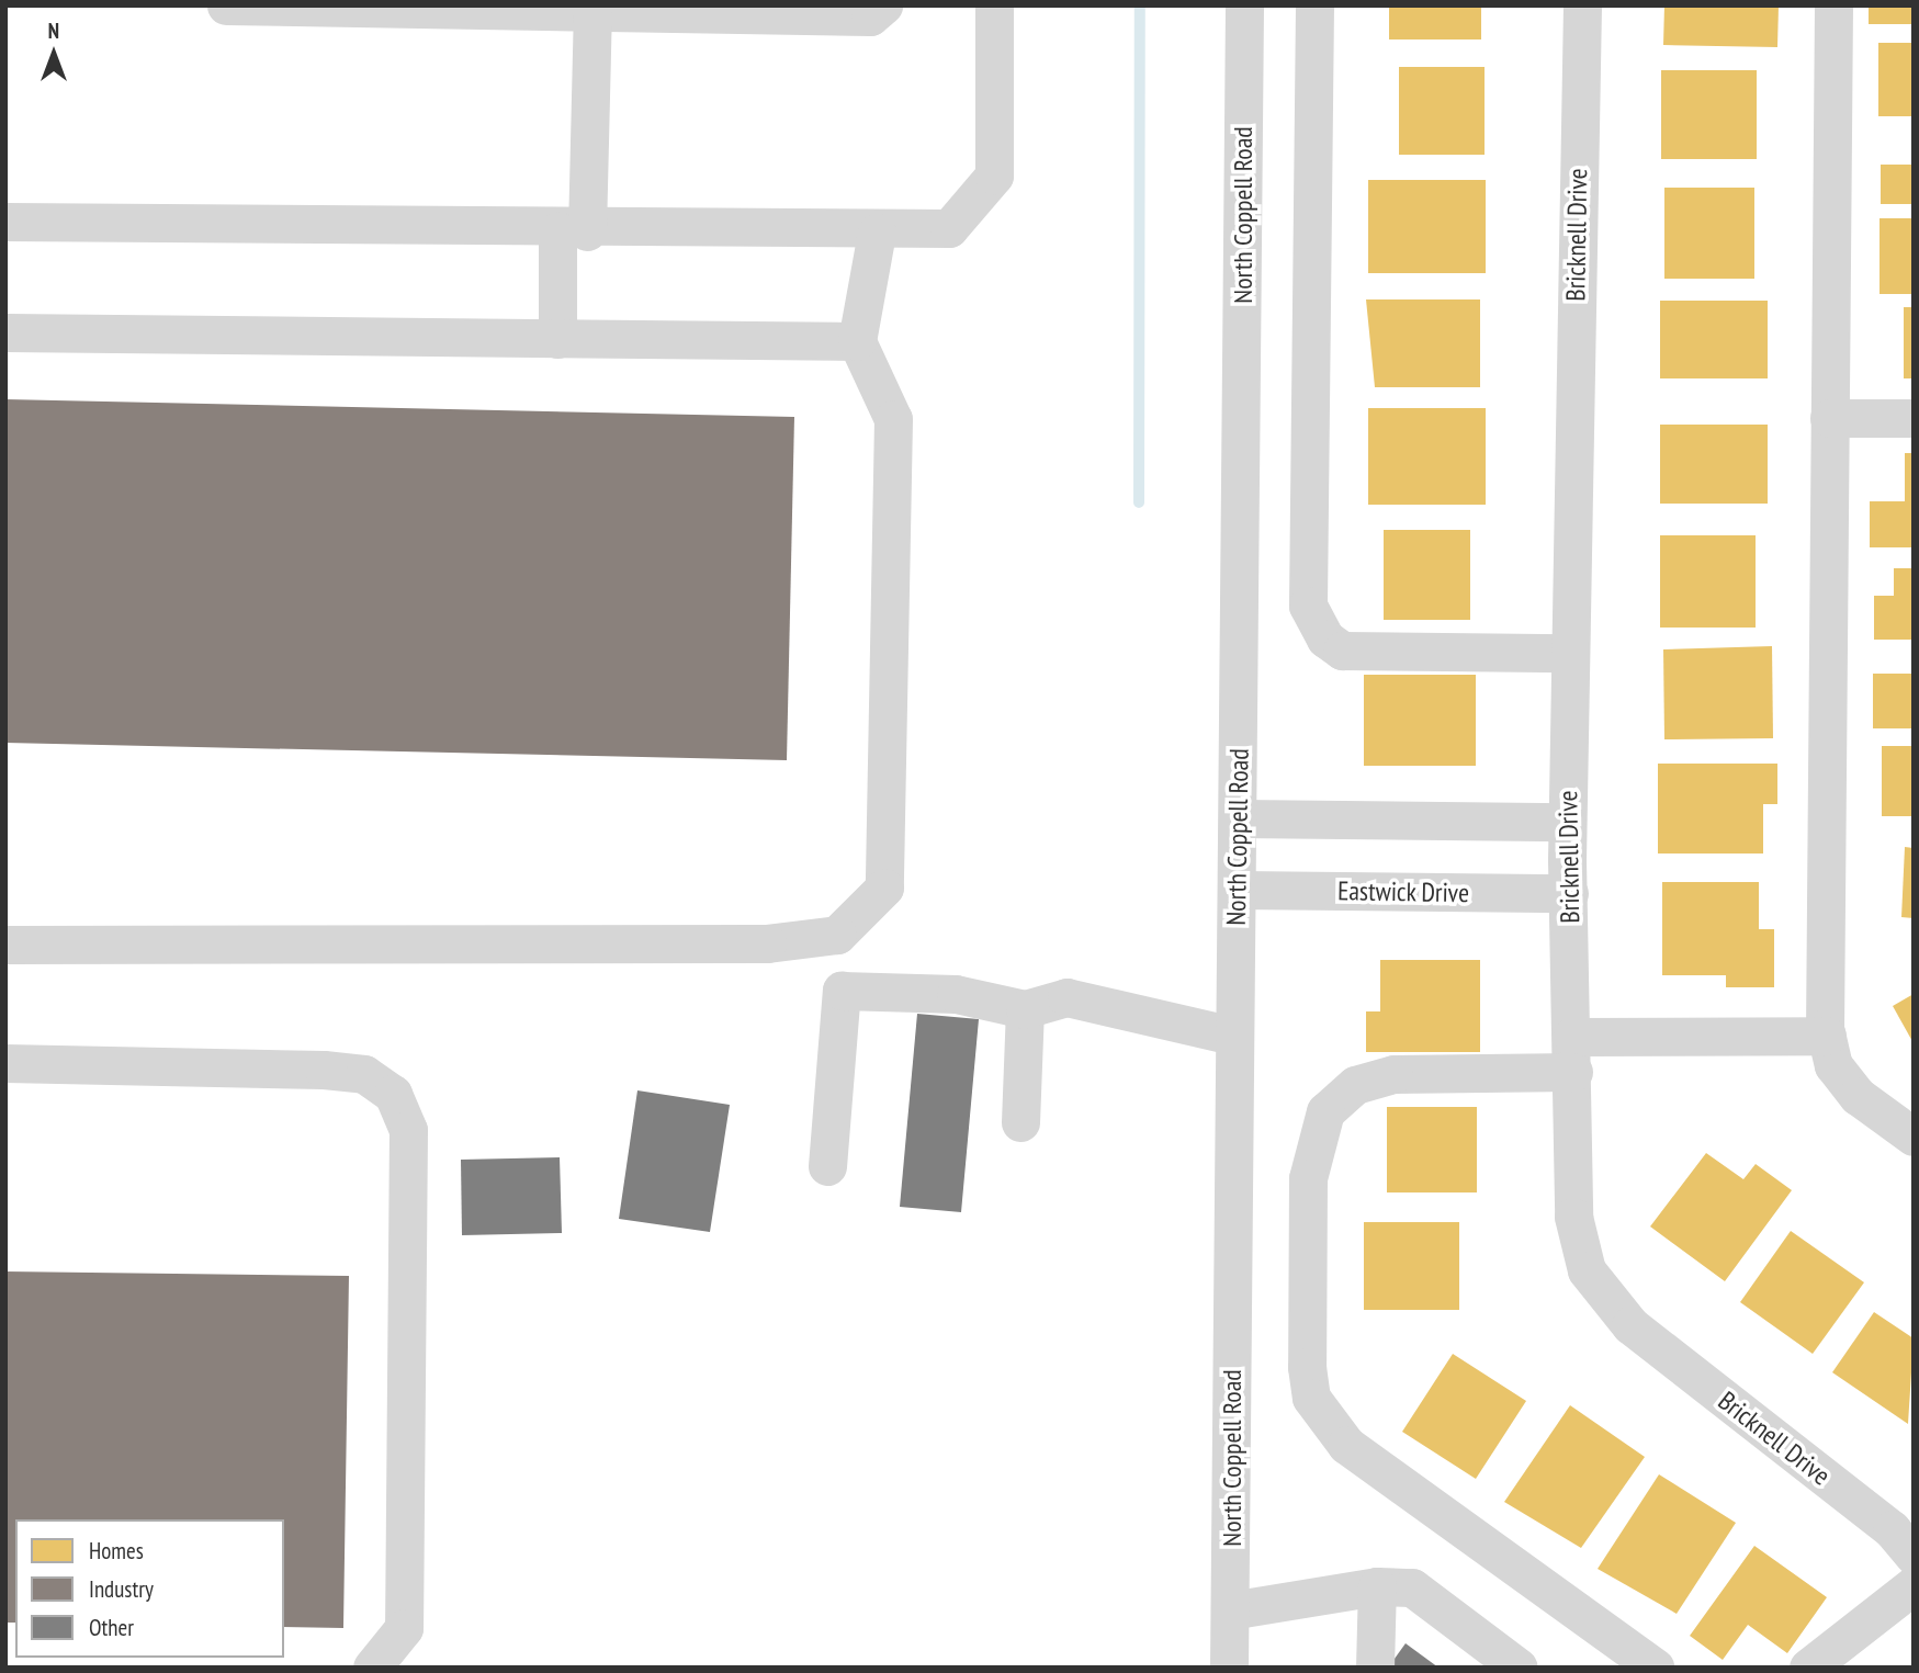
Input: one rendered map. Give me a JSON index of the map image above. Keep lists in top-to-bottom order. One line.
{"streets":{"street":["North Coppell Road","Bricknell Drive","Eastwick Drive"]},"crossings":[["North Coppell Road","Eastwick Drive"],["Bricknell Drive","Eastwick Drive"]],"legend":["Homes","Industry","Other"],"north":"top"}
